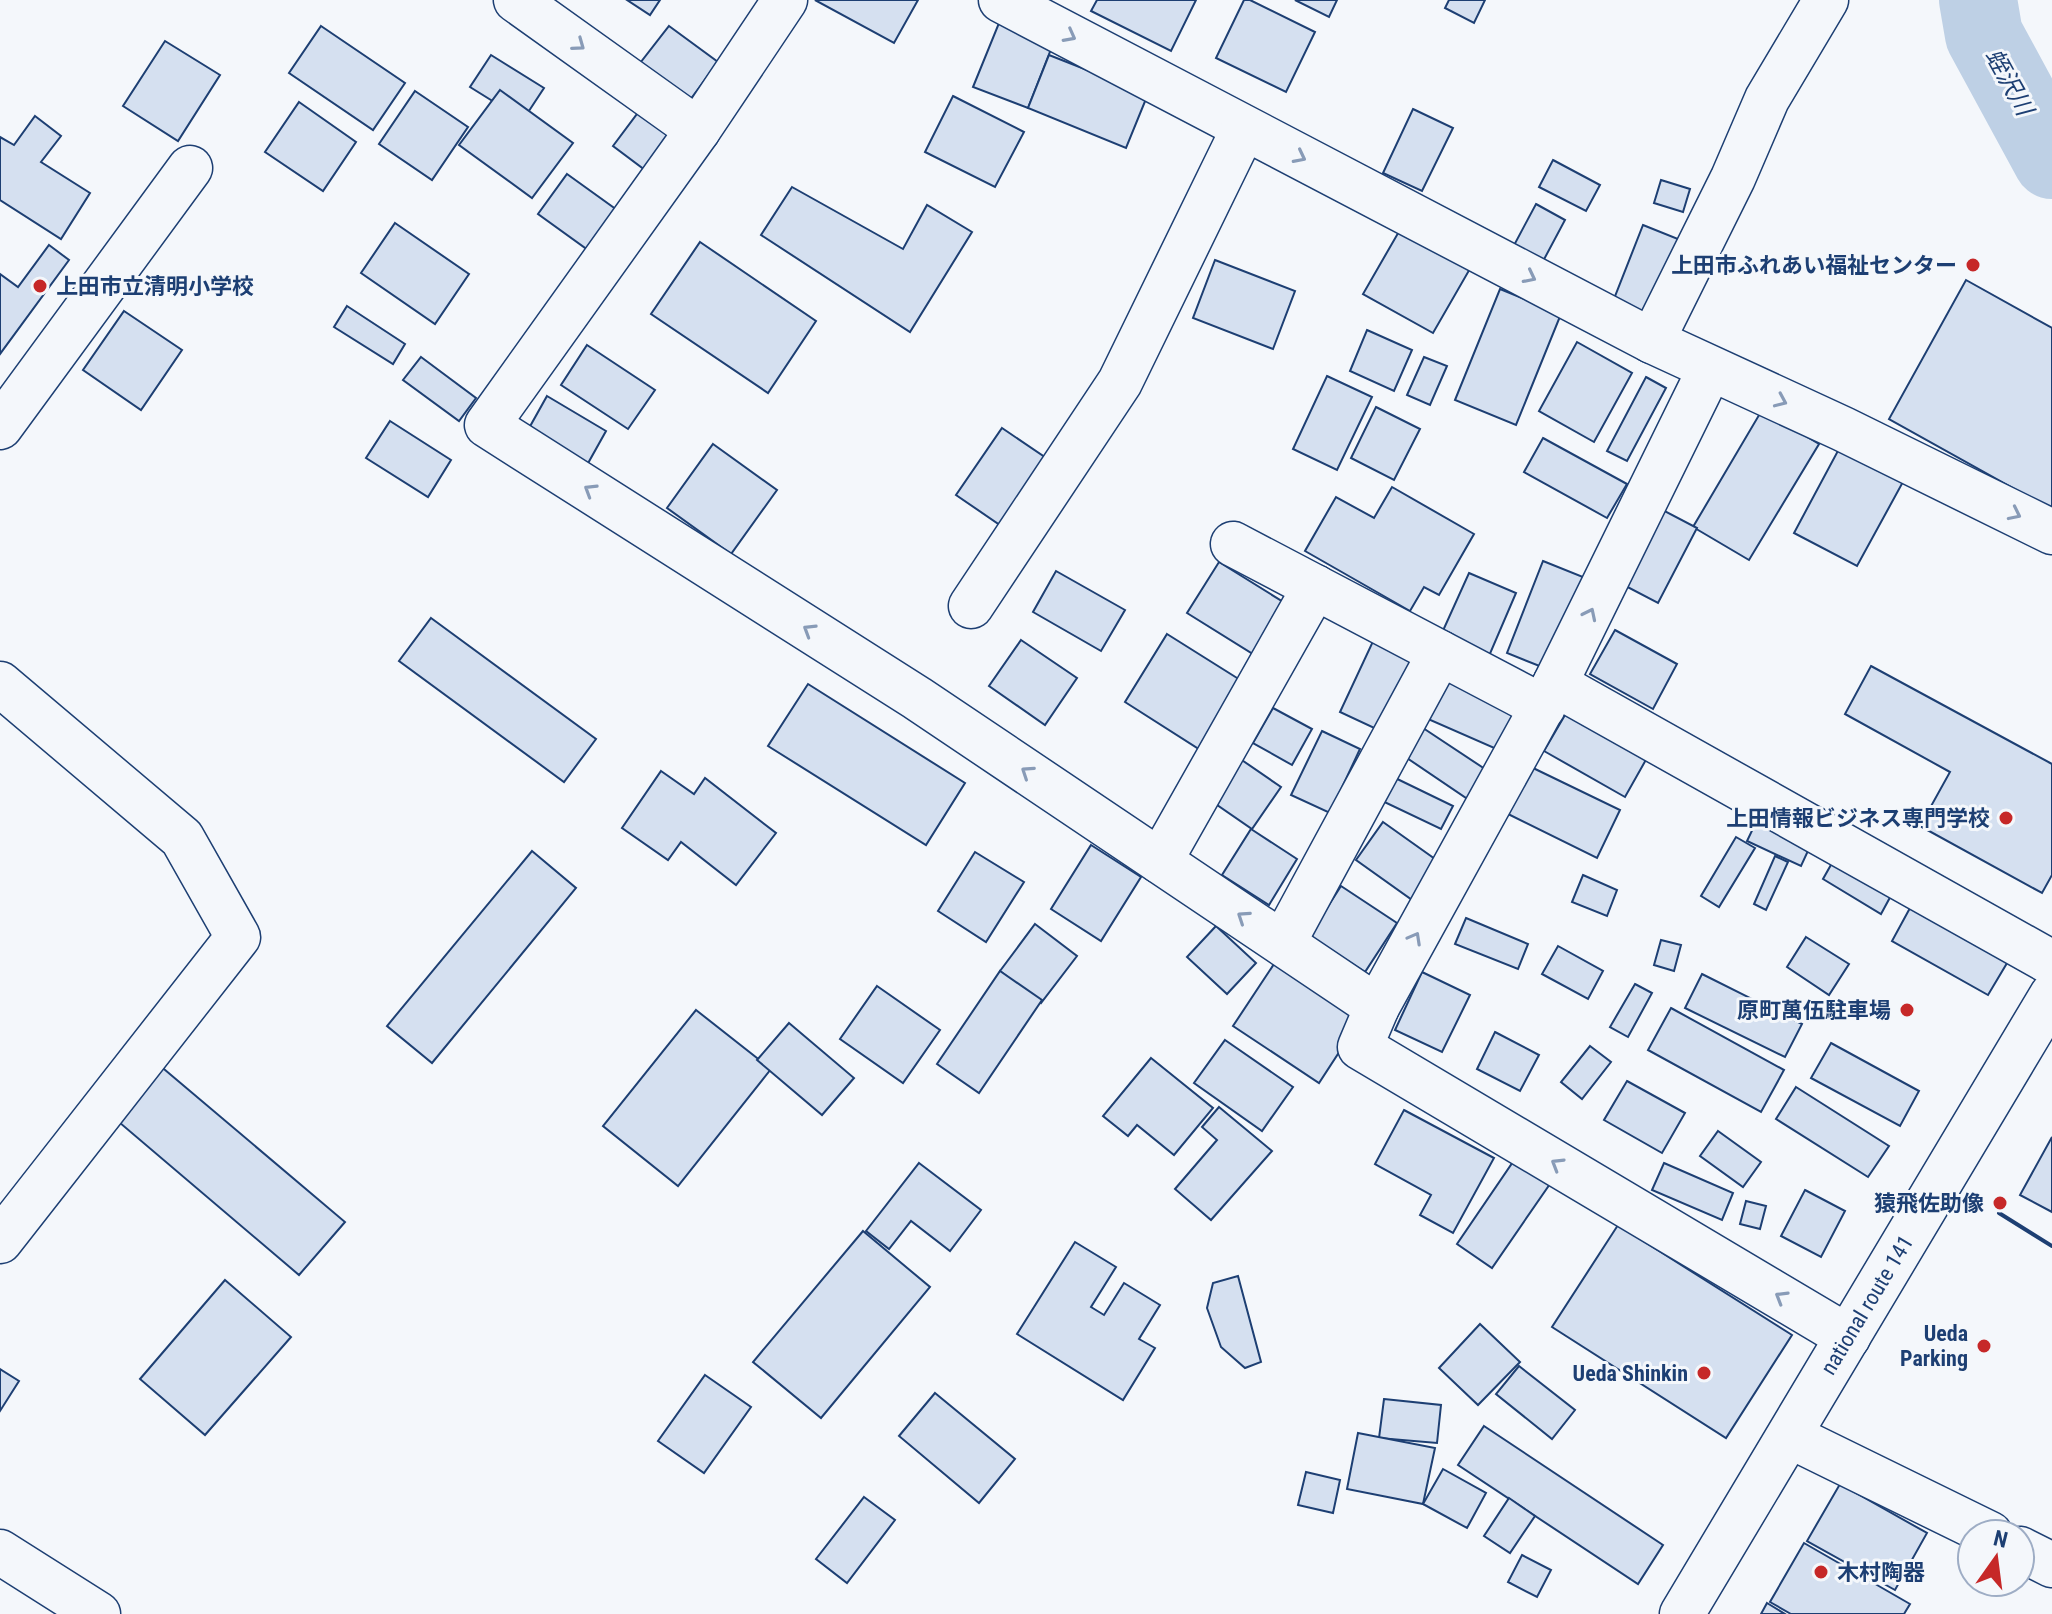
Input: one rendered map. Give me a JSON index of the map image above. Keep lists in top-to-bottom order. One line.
{"streets":{"main road":["national route 141"]},"water":["蛭沢川"],"places":["上田市ふれあい福祉センター","上田市立清明小学校","上田情報ビジネス専門学校","原町萬伍駐車場","猿飛佐助像","Ueda Parking","Ueda Shinkin","木村陶器"],"north":"top"}
